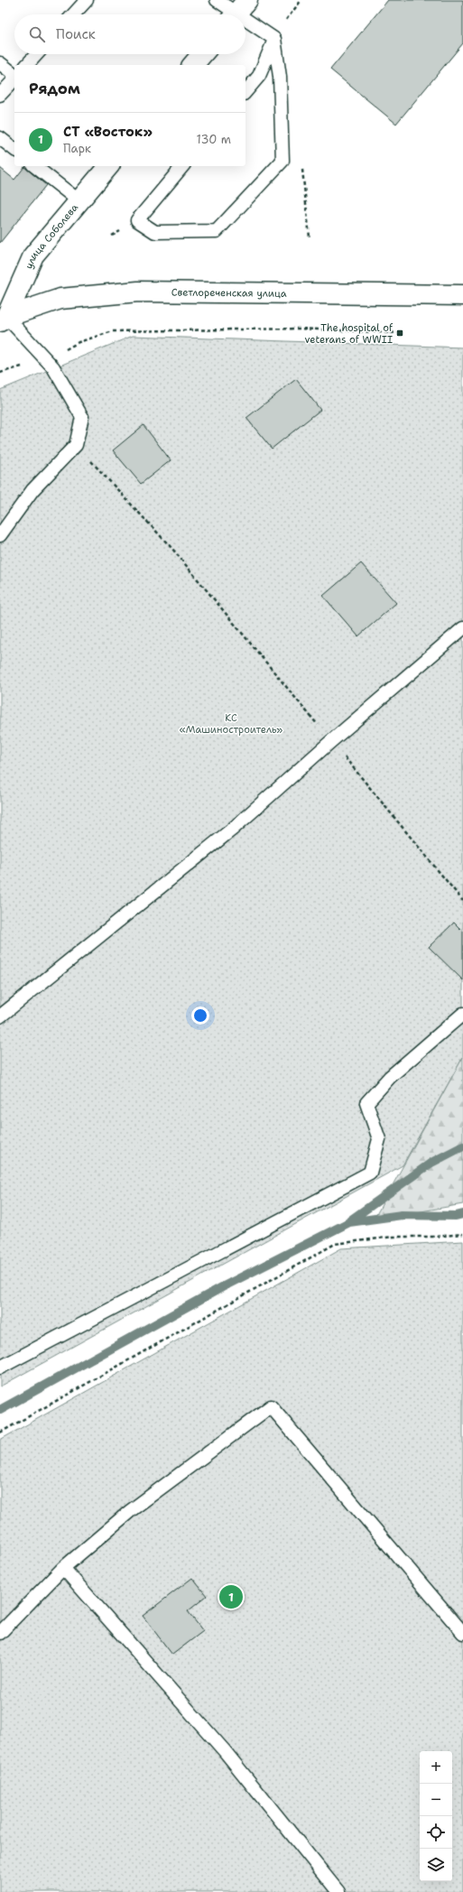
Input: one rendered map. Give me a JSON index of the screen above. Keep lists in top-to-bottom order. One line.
{"streets":{"main road":["улица Соболева","Светлореченская улица"]},"crossings":[["улица Соболева","Светлореченская улица"]],"parks":["КС «Машиностроитель»"],"places":{"transit":["The hospital of veterans of WWII"]},"page":{"search":"Поиск","heading":"Рядом","list":[{"mark":"1","name":"СТ «Восток»","note":"Парк","value":"130 m"}],"pins":"1","map_buttons":["+","−"]}}
